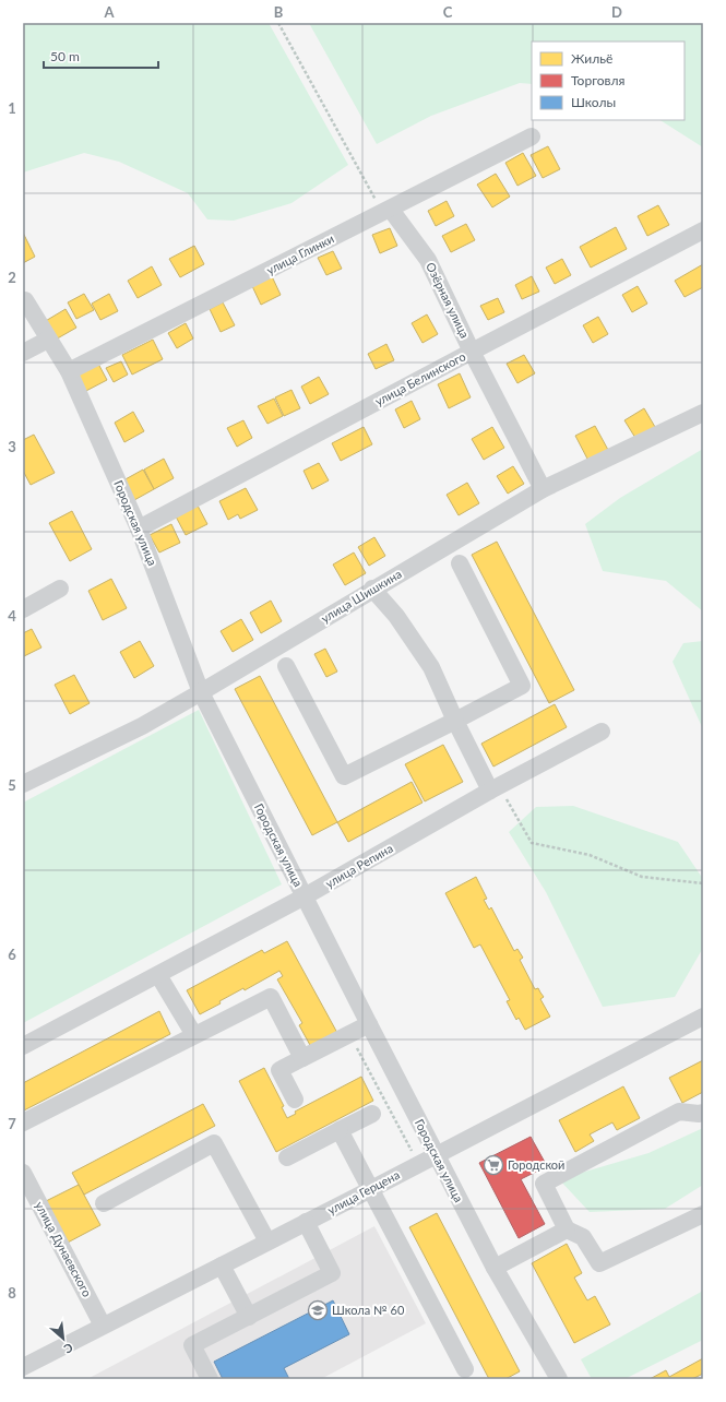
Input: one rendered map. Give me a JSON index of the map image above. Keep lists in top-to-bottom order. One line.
{"streets":{"street":["улица Глинки","Озёрная улица","улица Белинского","Городская улица","улица Шишкина","улица Репина","улица Герцена","улица Дунаевского"]},"crossings":[["улица Глинки","Озёрная улица"],["улица Глинки","Городская улица"],["Озёрная улица","улица Белинского"],["Озёрная улица","улица Шишкина"],["улица Белинского","Городская улица"],["Городская улица","улица Шишкина"],["Городская улица","улица Репина"],["Городская улица","улица Герцена"],["улица Герцена","улица Дунаевского"]],"places":{"supermarket":["Городской"],"school or university":["Школа № 60"]},"legend":["Жильё","Торговля","Школы"],"scale_bar":"50 m","north":"bottom right","grid":{"columns":["A","B","C","D"],"rows":["1","2","3","4","5","6","7","8"]}}
